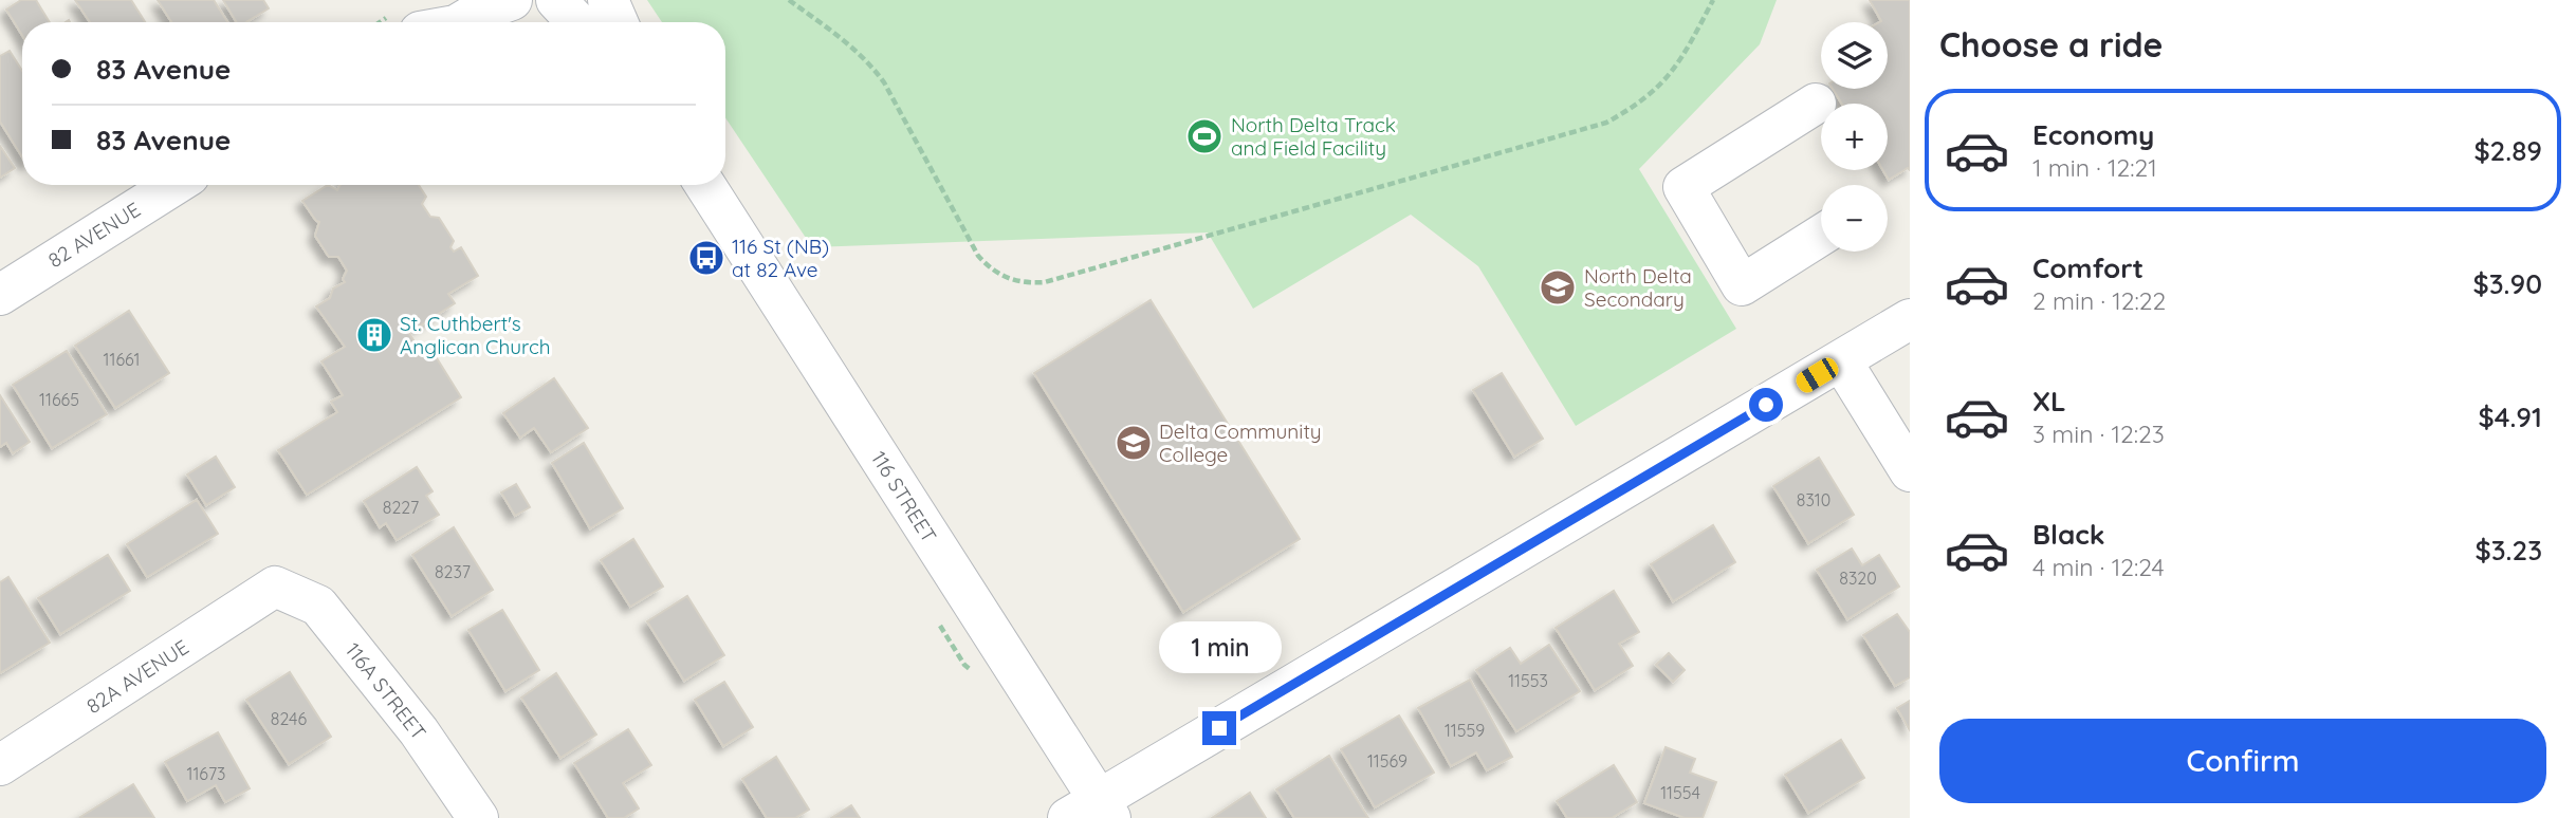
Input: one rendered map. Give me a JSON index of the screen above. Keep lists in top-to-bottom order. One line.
{"streets":{"street":["82 AVENUE","116 STREET","82A AVENUE","116A STREET"]},"crossings":[["82A AVENUE","116A STREET"]],"places":{"sports":["North Delta Track and Field Facility"],"bus stop":["116 St (NB) at 82 Ave"],"school or university":["North Delta Secondary","Delta Community College"],"building":["St. Cuthbert's Anglican Church"]},"house_numbers":["11661","11665","8310","8227","8237","8320","11553","8246","11559","11569","11673","11554"],"page":{"heading":"Choose a ride","map_buttons":["+","−"],"banner":["83 Avenue","83 Avenue"],"list":[{"name":"Economy","note":"1 min · 12:21","value":"$2.89"},{"name":"Comfort","note":"2 min · 12:22","value":"$3.90"},{"name":"XL","note":"3 min · 12:23","value":"$4.91"},{"name":"Black","note":"4 min · 12:24","value":"$3.23"}],"bubble":"1 min","buttons":"Confirm"}}
